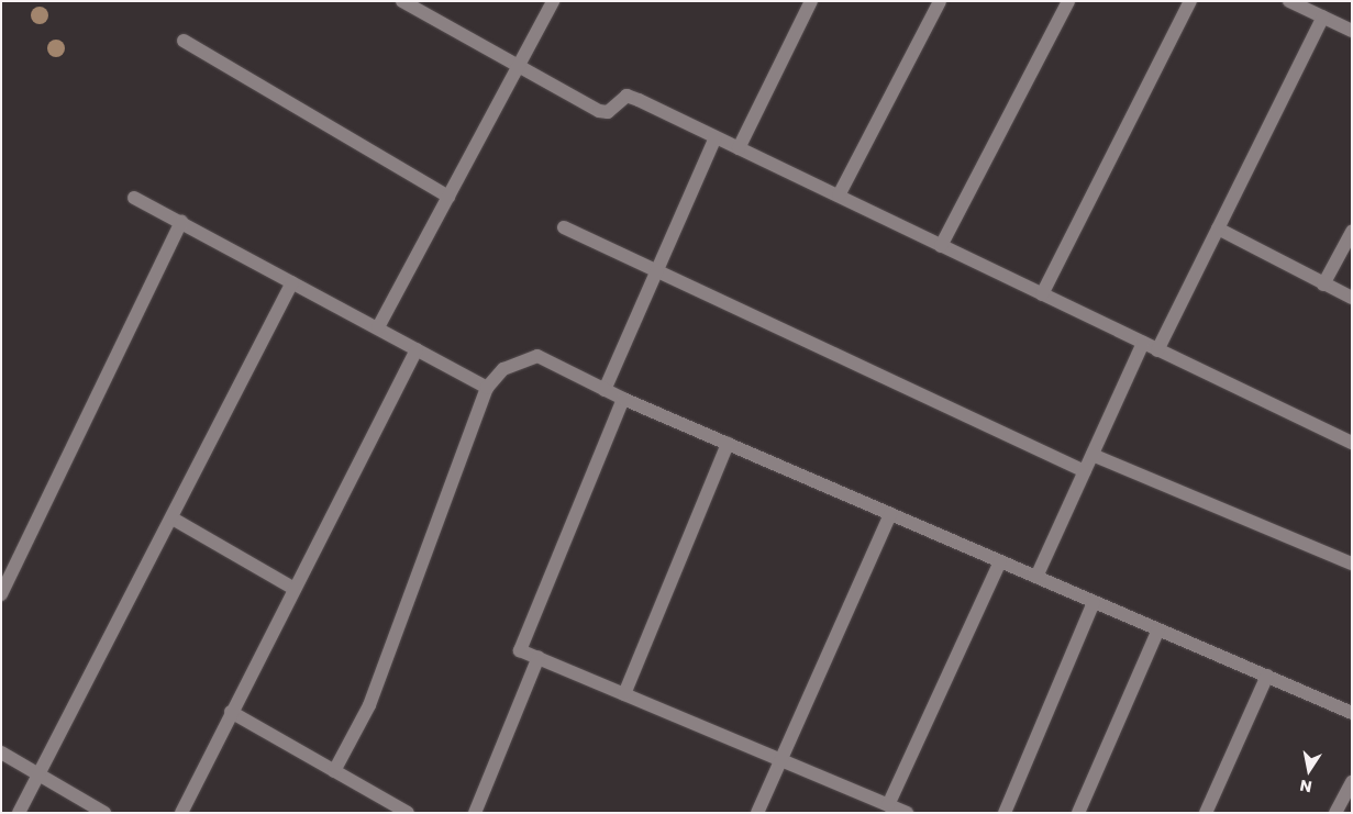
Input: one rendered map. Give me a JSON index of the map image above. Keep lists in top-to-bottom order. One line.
{"north":"bottom"}
